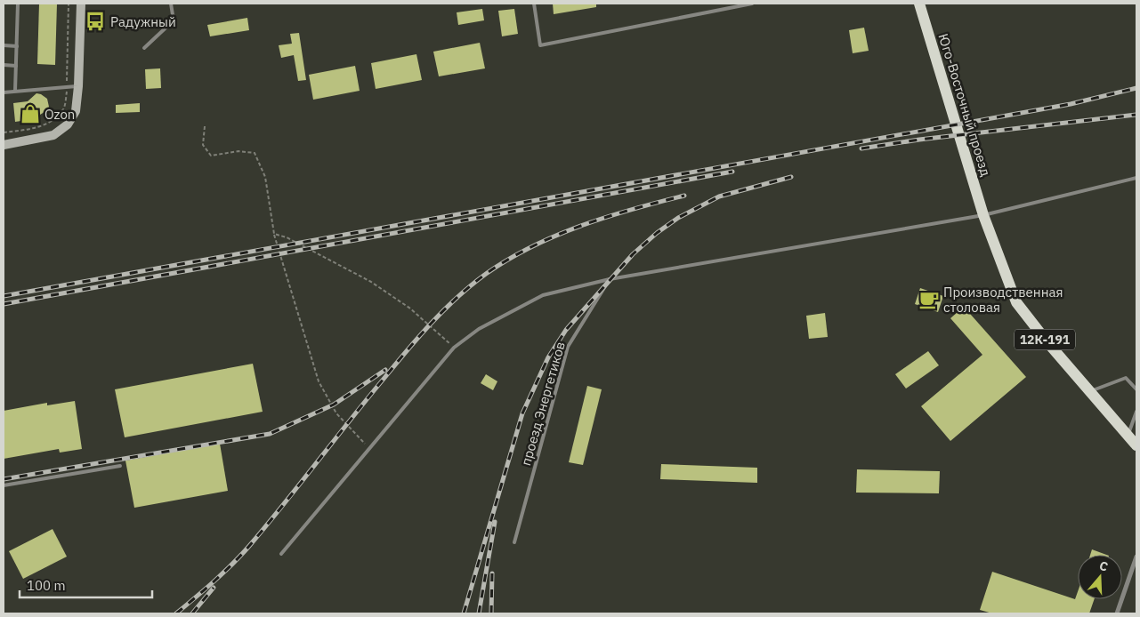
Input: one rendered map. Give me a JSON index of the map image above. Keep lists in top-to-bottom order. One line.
{"streets":{"main road":["Юго-Восточный проезд","12К-191"],"lane":["проезд Энергетиков"]},"crossings":[["Юго-Восточный проезд","12К-191"]],"places":{"bus stop":["Радужный"],"shop":["Ozon"],"cafe":["Производственная столовая"]},"scale_bar":"100 m","north":"top"}
